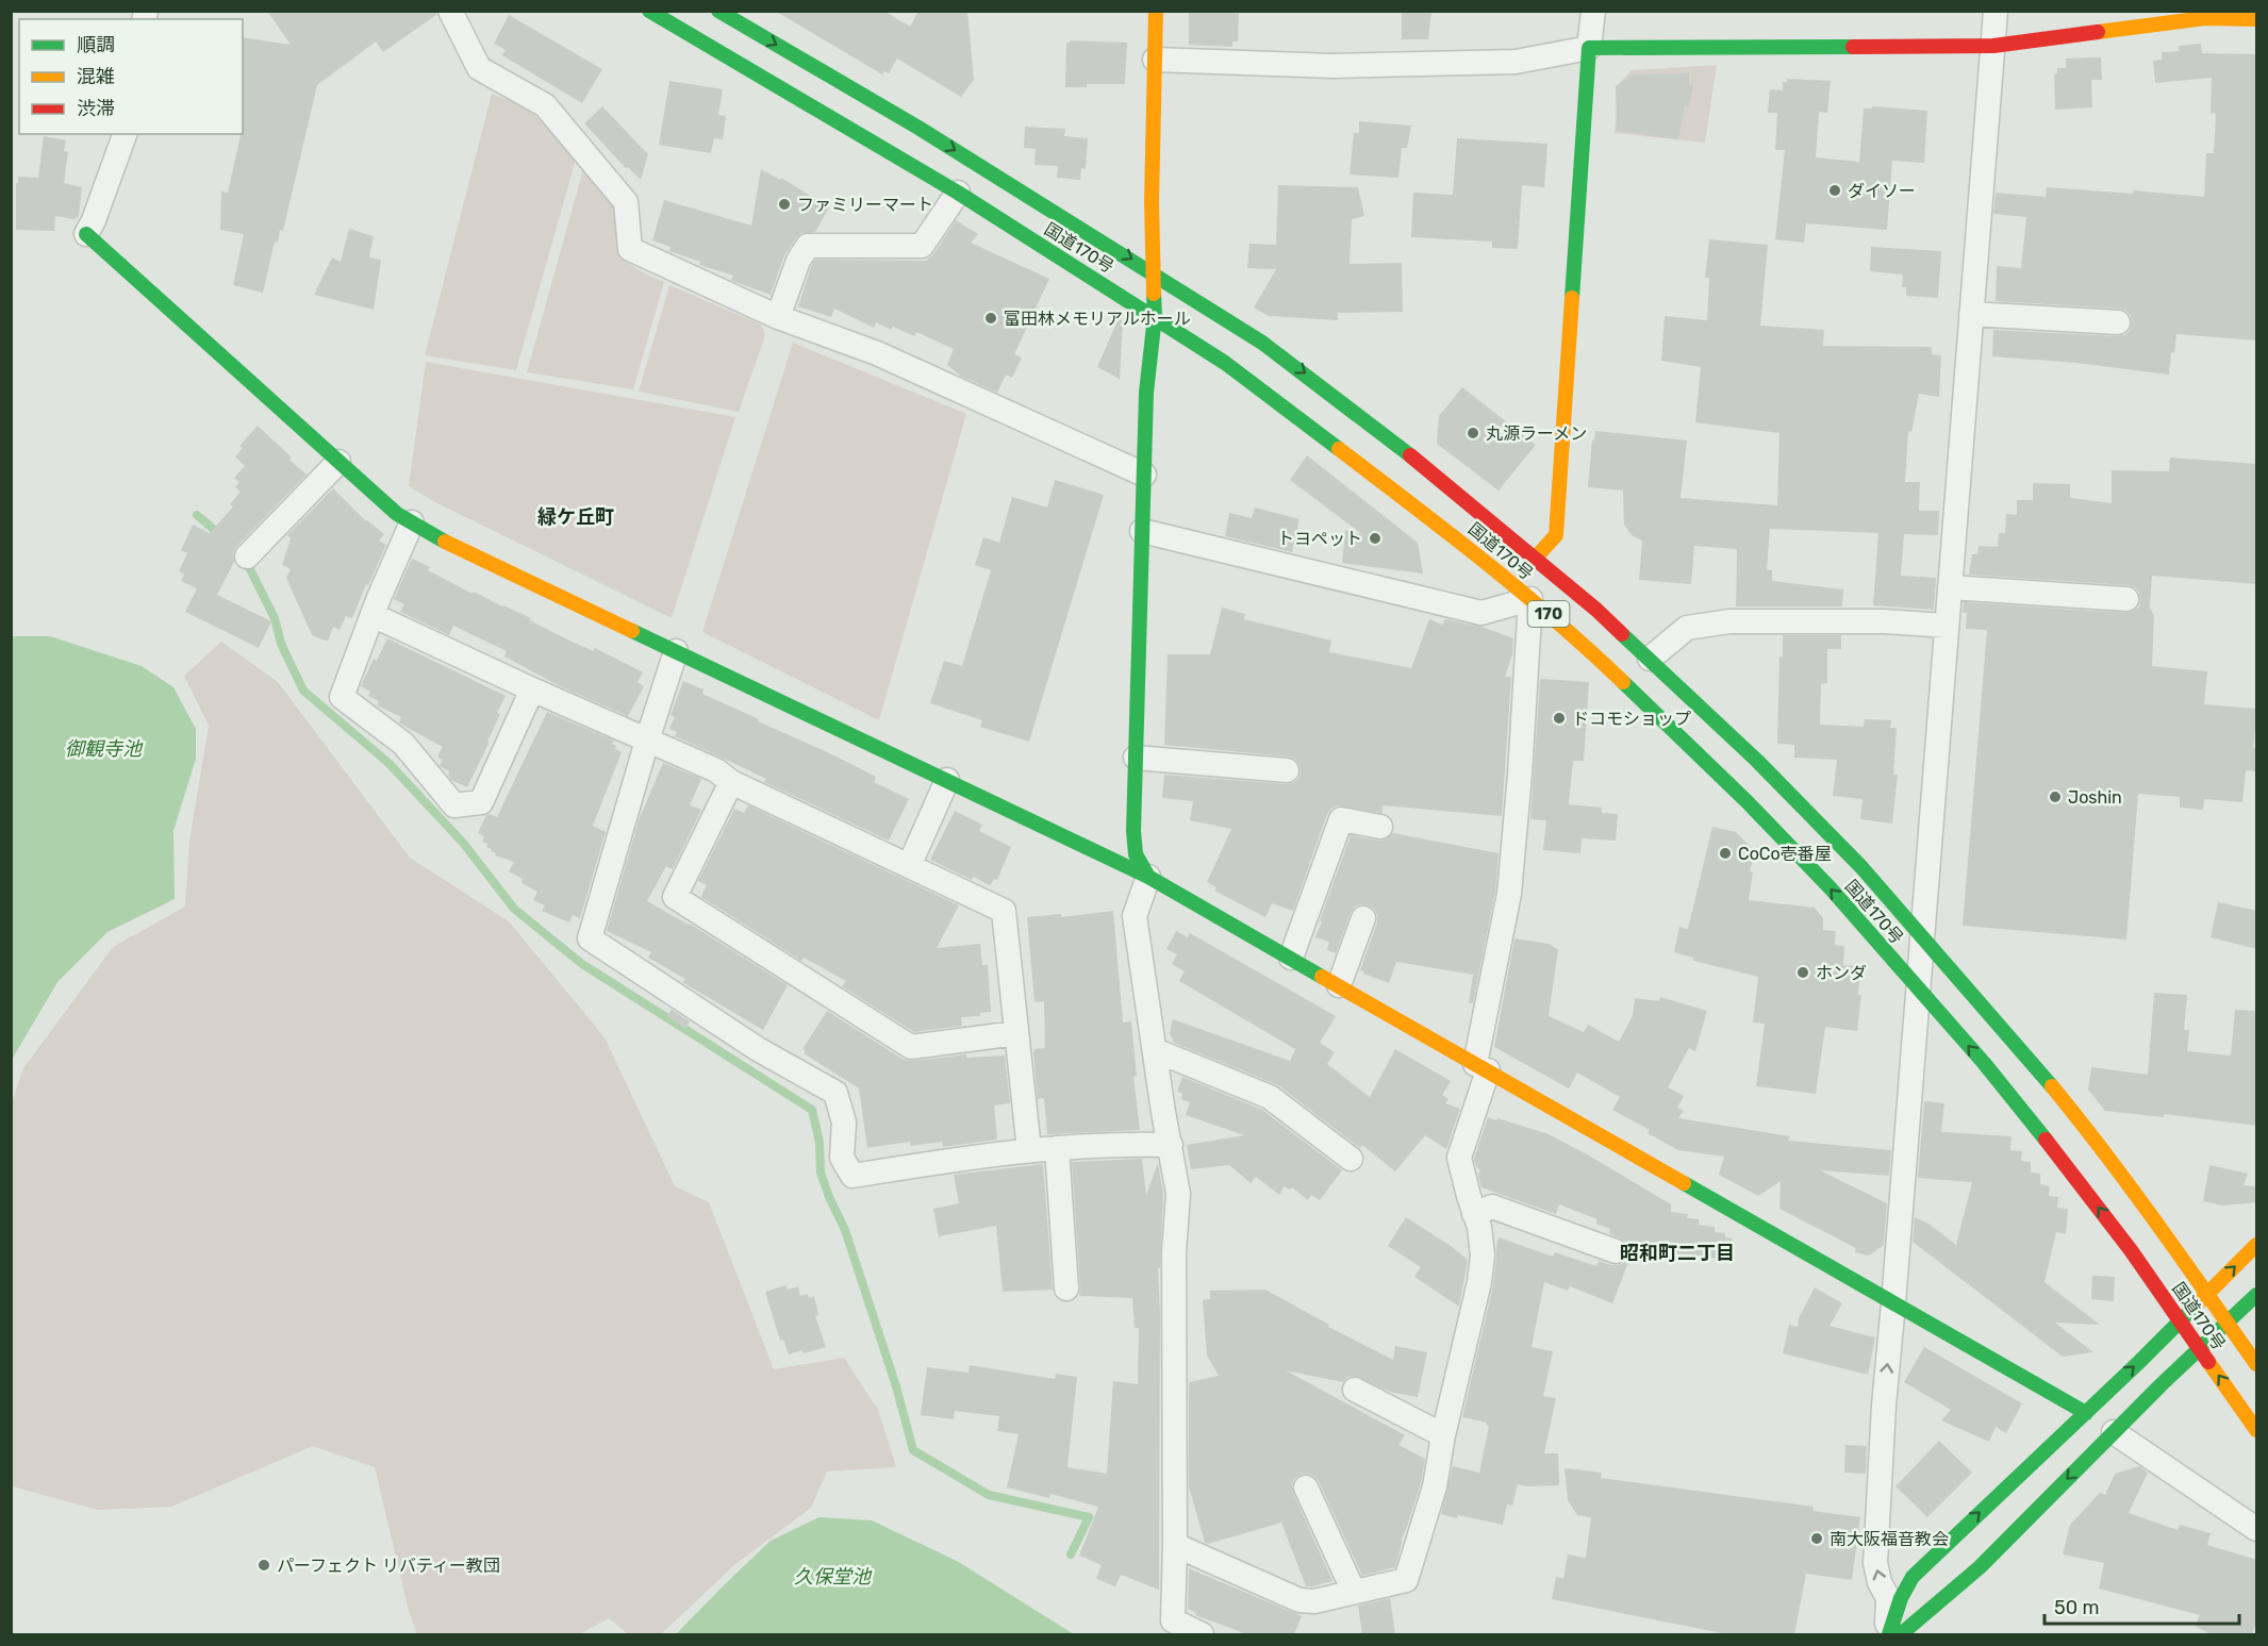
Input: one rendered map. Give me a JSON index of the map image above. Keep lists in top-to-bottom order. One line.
{"streets":{"main road":["国道170号","170"]},"districts":["緑ケ丘町","昭和町二丁目"],"water":["御観寺池","久保堂池"],"places":["ダイソー","ファミリーマート","富田林メモリアルホール","丸源ラーメン","トヨペット","ドコモショップ","Joshin","CoCo壱番屋","ホンダ","南大阪福音教会","パーフェクト リバティー教団"],"legend":["順調","混雑","渋滞"],"scale_bar":"50 m"}
